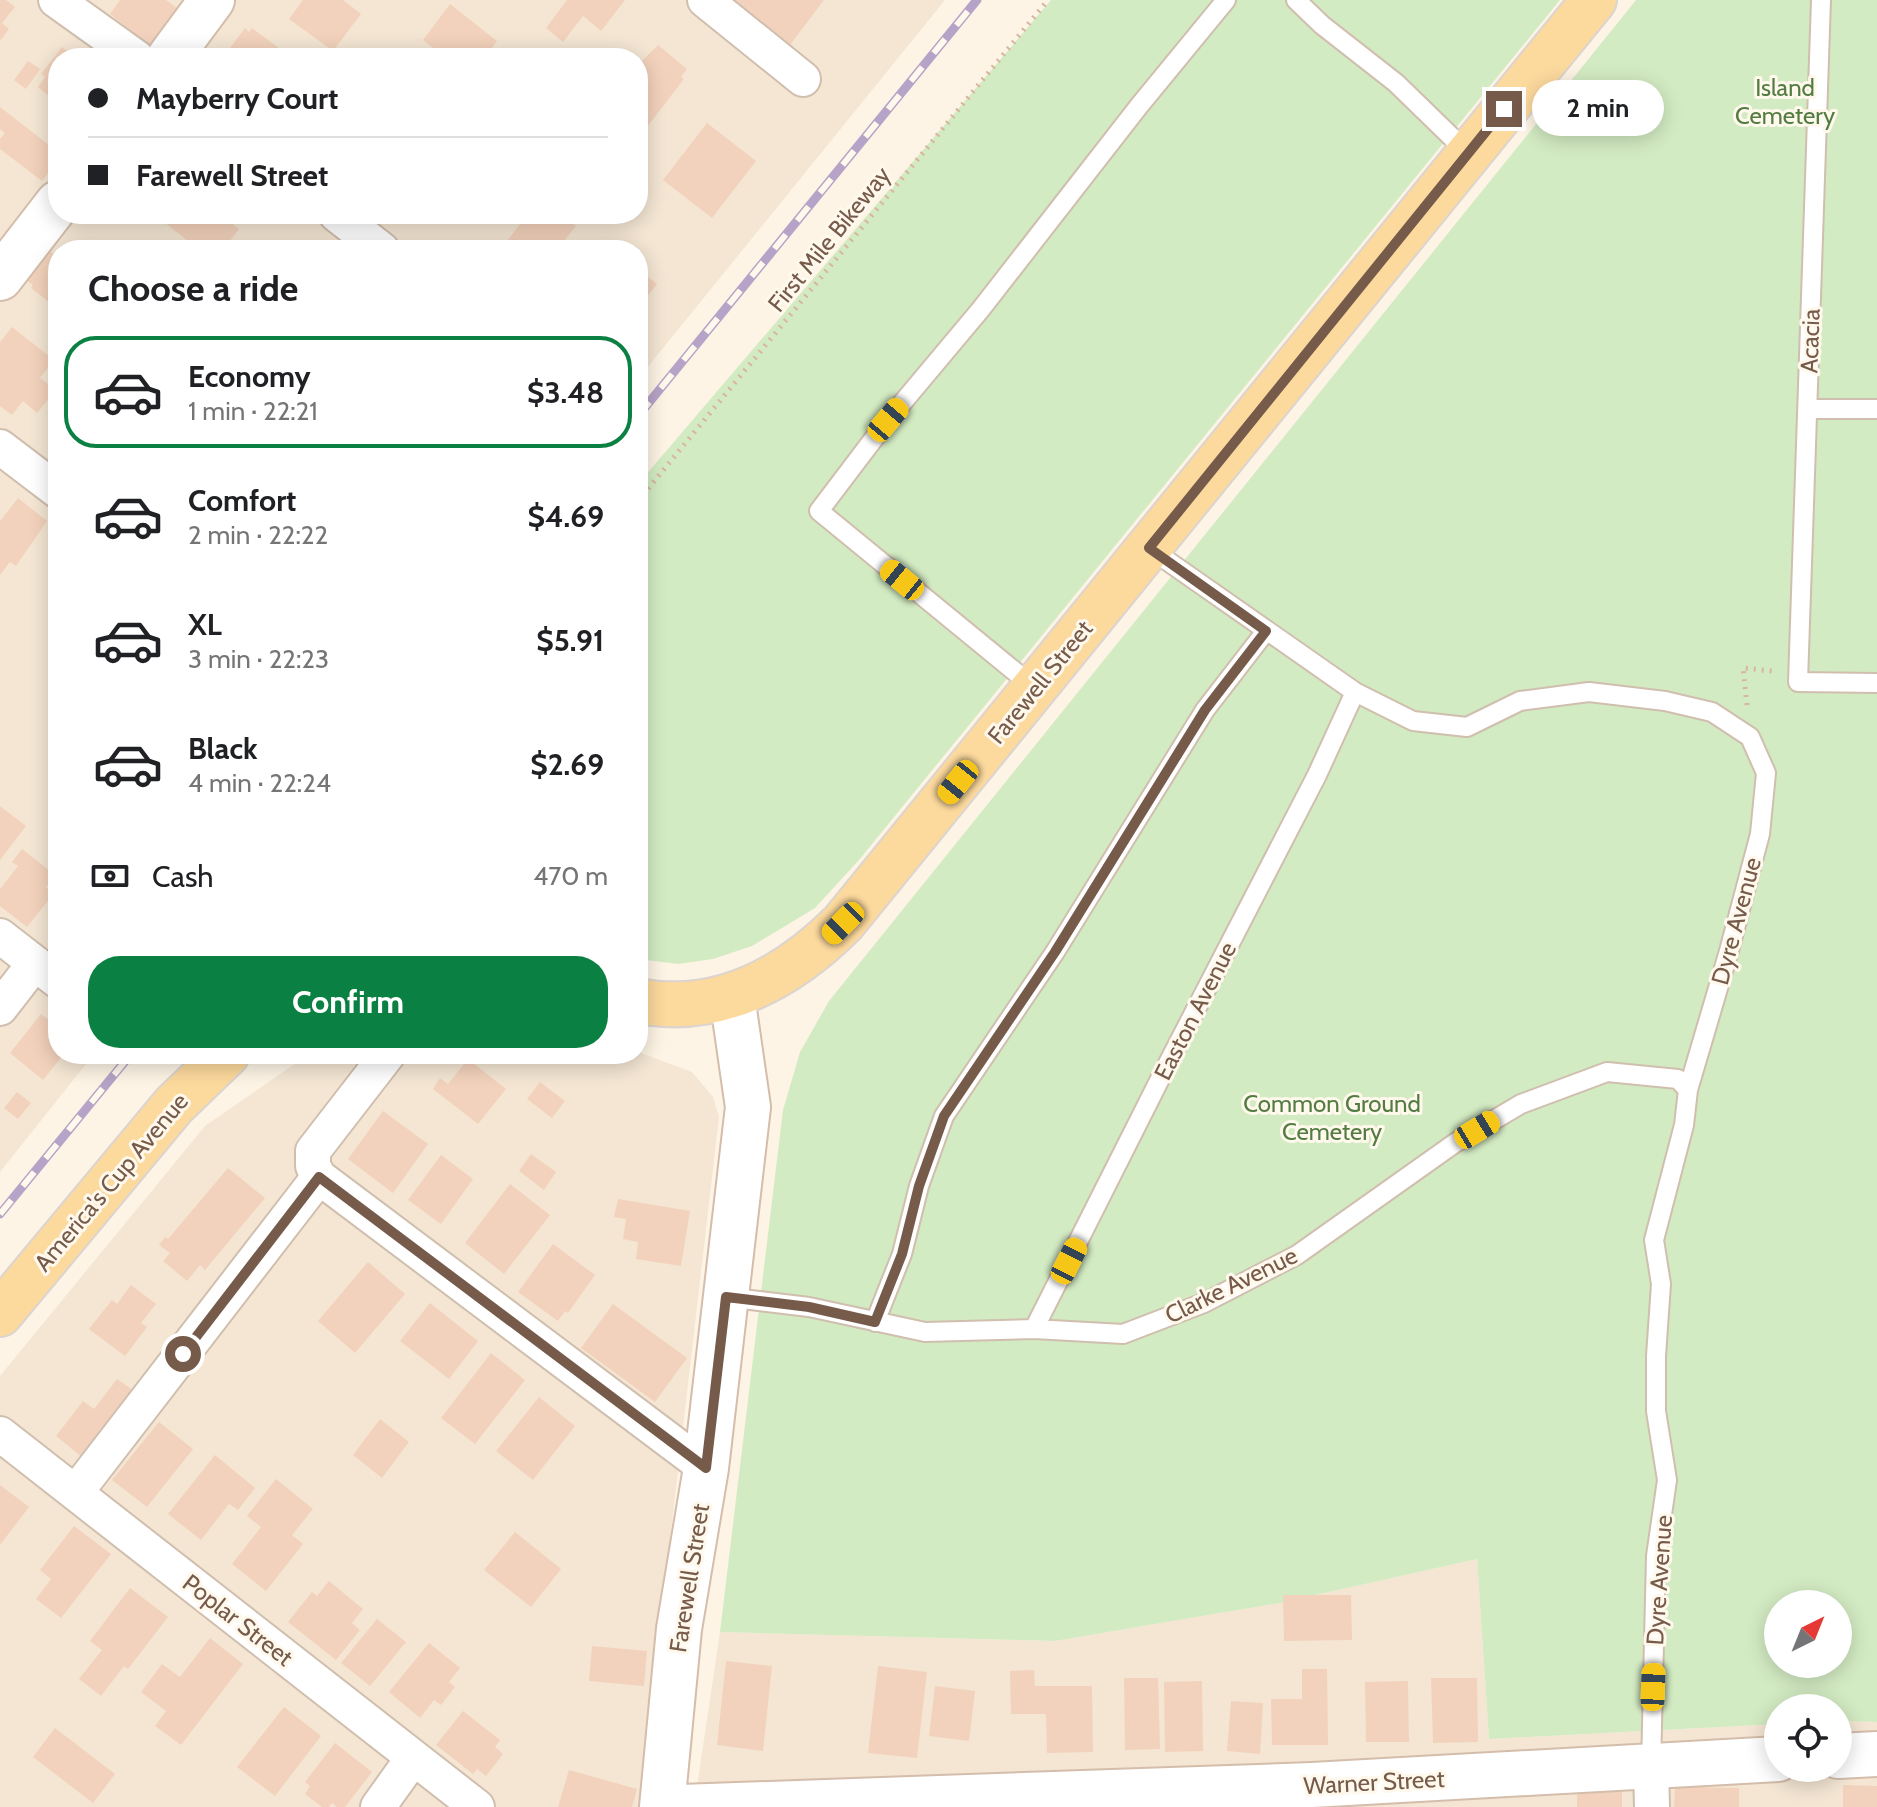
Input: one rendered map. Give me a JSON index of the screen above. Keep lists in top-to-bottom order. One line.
{"streets":{"main road":["Farewell Street","America's Cup Avenue"],"street":["Poplar Street","Warner Street"],"lane":["Acacia","Dyre Avenue","Easton Avenue","Clarke Avenue"],"path":["First Mile Bikeway"]},"crossings":[["Farewell Street","Clarke Avenue"],["Dyre Avenue","Clarke Avenue"],["Dyre Avenue","Warner Street"],["Easton Avenue","Clarke Avenue"]],"parks":["Island Cemetery","Common Ground Cemetery"],"north":"top right","page":{"banner":["Mayberry Court","Farewell Street"],"bubble":"2 min","heading":"Choose a ride","list":[{"name":"Economy","note":"1 min · 22:21","value":"$3.48"},{"name":"Comfort","note":"2 min · 22:22","value":"$4.69"},{"name":"XL","note":"3 min · 22:23","value":"$5.91"},{"name":"Black","note":"4 min · 22:24","value":"$2.69"}],"pay":["Cash","470 m"],"buttons":"Confirm"}}
